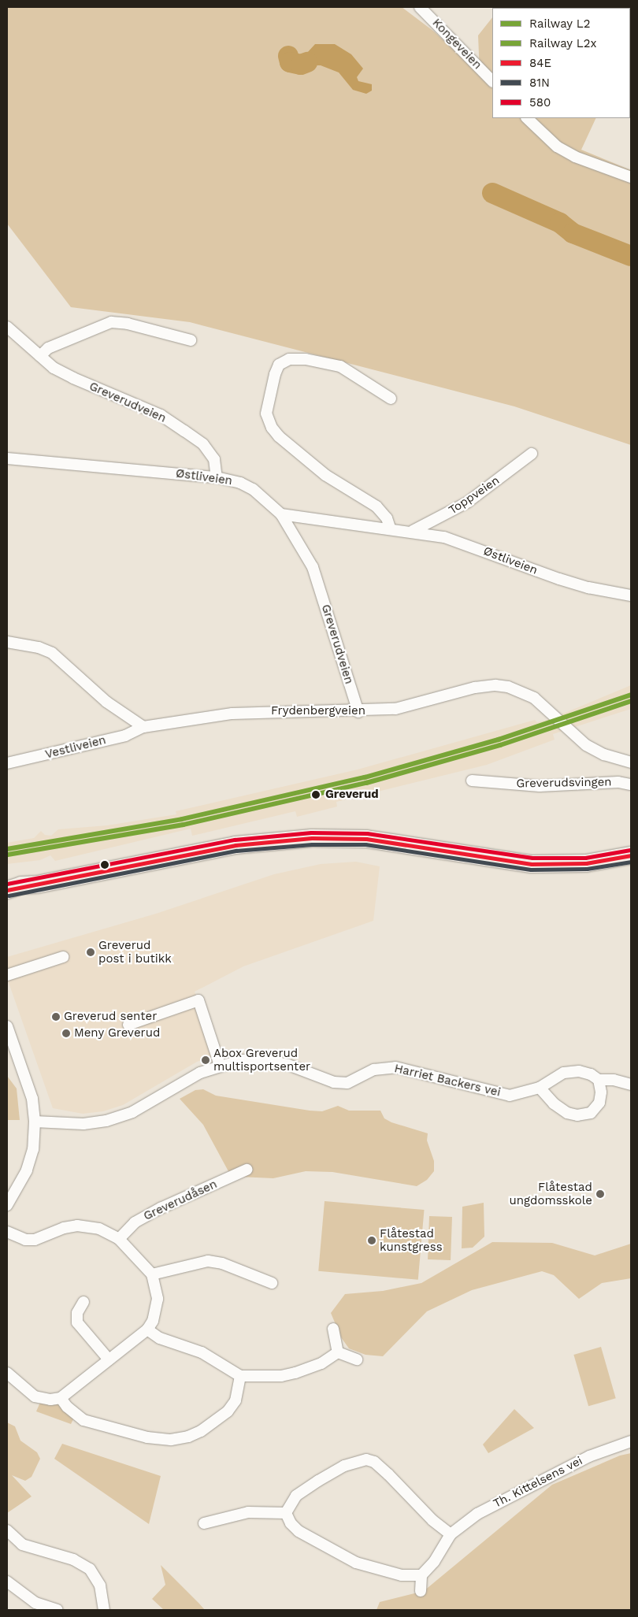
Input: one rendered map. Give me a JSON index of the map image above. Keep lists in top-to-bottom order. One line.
{"streets":{"street":["Kongeveien","Greverudveien","Østliveien","Toppveien","Frydenbergveien","Vestliveien","Greverudsvingen","Harriet Backers vei","Greverudåsen","Th. Kittelsens vei"]},"crossings":[["Greverudveien","Østliveien"],["Greverudveien","Frydenbergveien"],["Østliveien","Toppveien"],["Frydenbergveien","Vestliveien"]],"places":["Greverud","Greverud post i butikk","Greverud senter","Meny Greverud","Abox Greverud multisportsenter","Flåtestad ungdomsskole","Flåtestad kunstgress"],"lines":["rail line L2","rail line L2x","transit line 580","transit line 84E","transit line 81N"],"legend":["Railway L2","Railway L2x","84E","81N","580"]}
